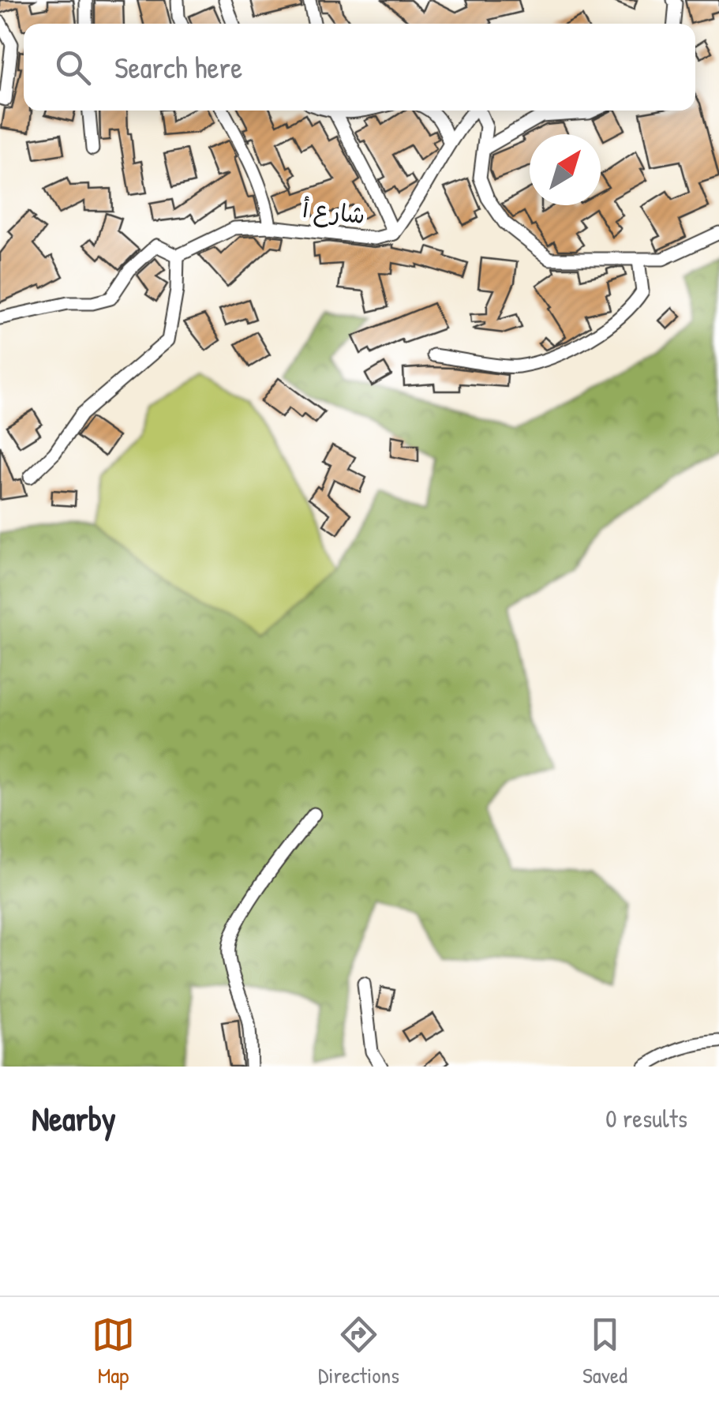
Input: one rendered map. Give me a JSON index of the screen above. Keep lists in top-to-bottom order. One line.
{"streets":{"street":["شارع أ"]},"north":"top right","page":{"search":"Search here","heading":["Nearby","0 results"],"nav":["Map","Directions","Saved"]}}
